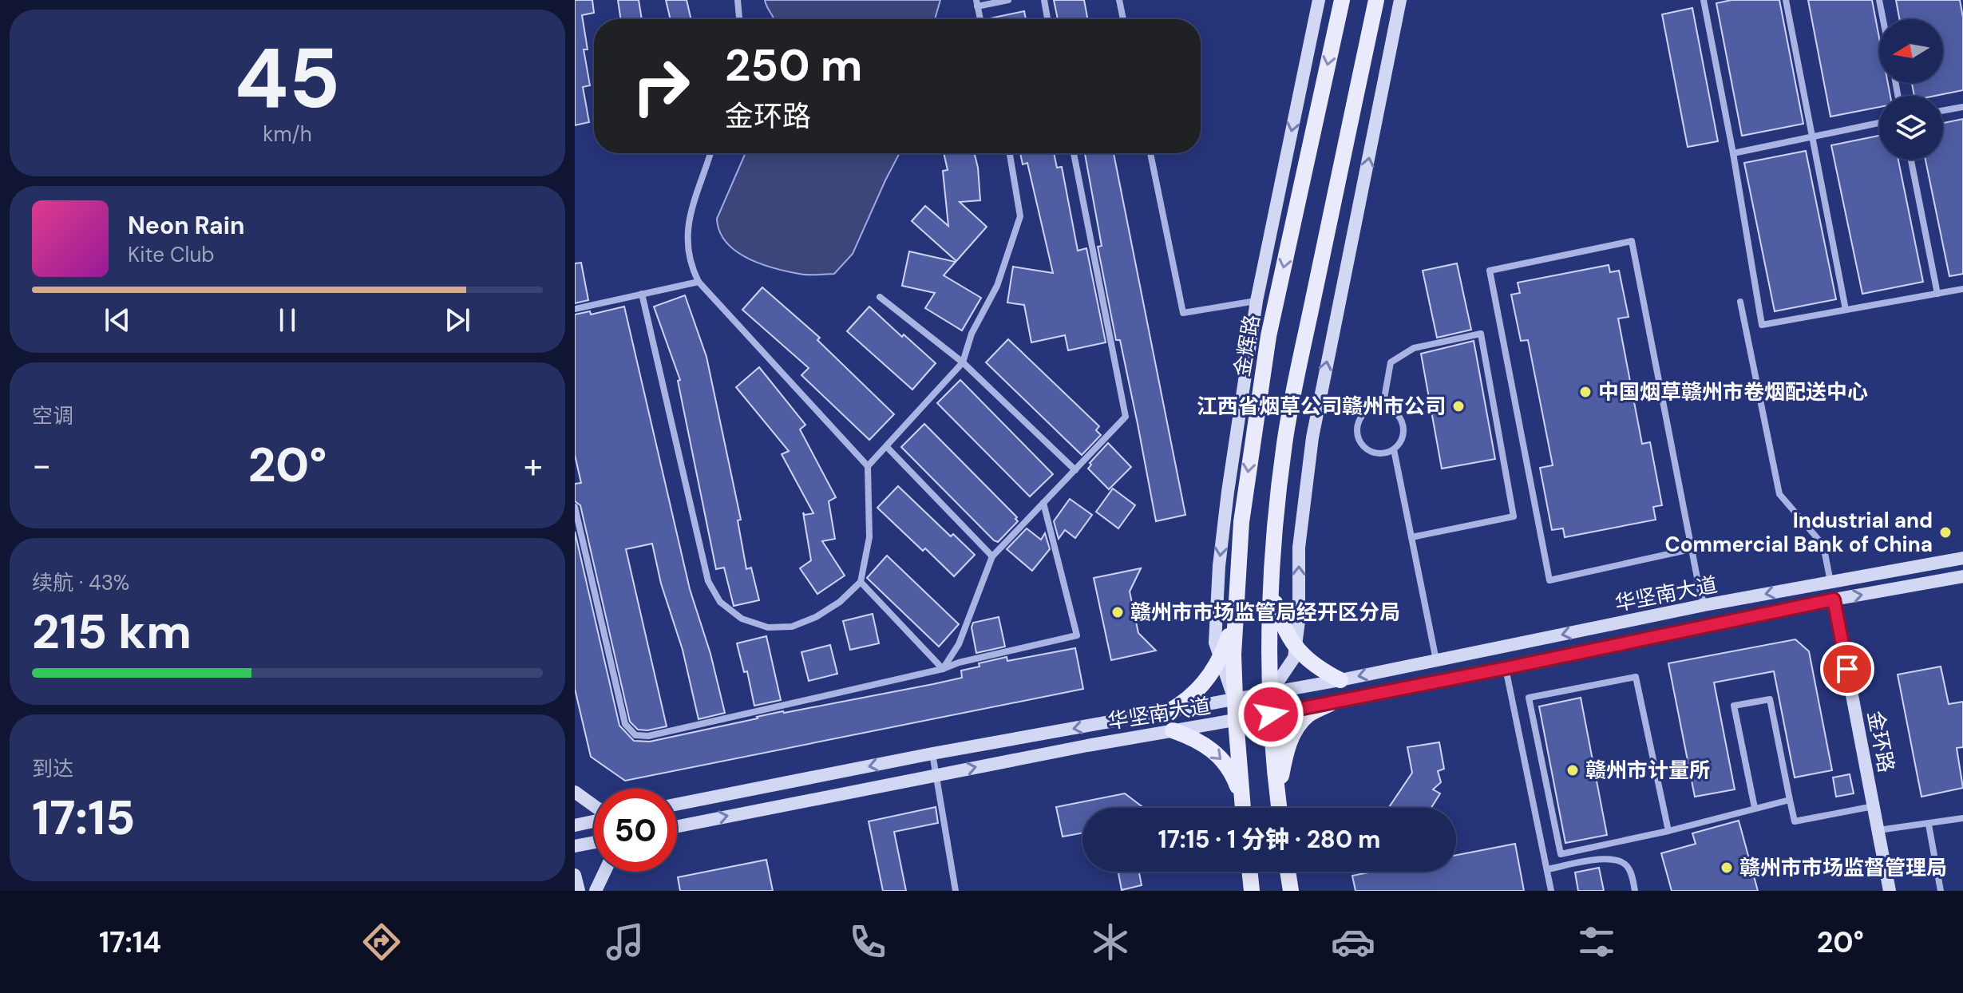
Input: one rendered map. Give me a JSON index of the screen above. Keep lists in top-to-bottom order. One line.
{"streets":{"main road":["金辉路","华坚南大道","金环路"]},"crossings":[["金辉路","华坚南大道"],["华坚南大道","金环路"]],"places":["中国烟草赣州市卷烟配送中心","江西省烟草公司赣州市公司","Industrial and Commercial Bank of China","赣州市市场监管局经开区分局","赣州市计量所","赣州市市场监督管理局"],"north":"left","page":{"tile":[["45","km/h"],"空调",["续航 · 43%","215 km"],["到达","17:15"]],"turn":["250 m","金环路"],"song":["Neon Rain","Kite Club"],"heat":["−","20°","+"],"limit":"50","trip":"17:15 · 1 分钟 · 280 m","tabs":["17:14","20°"]}}
